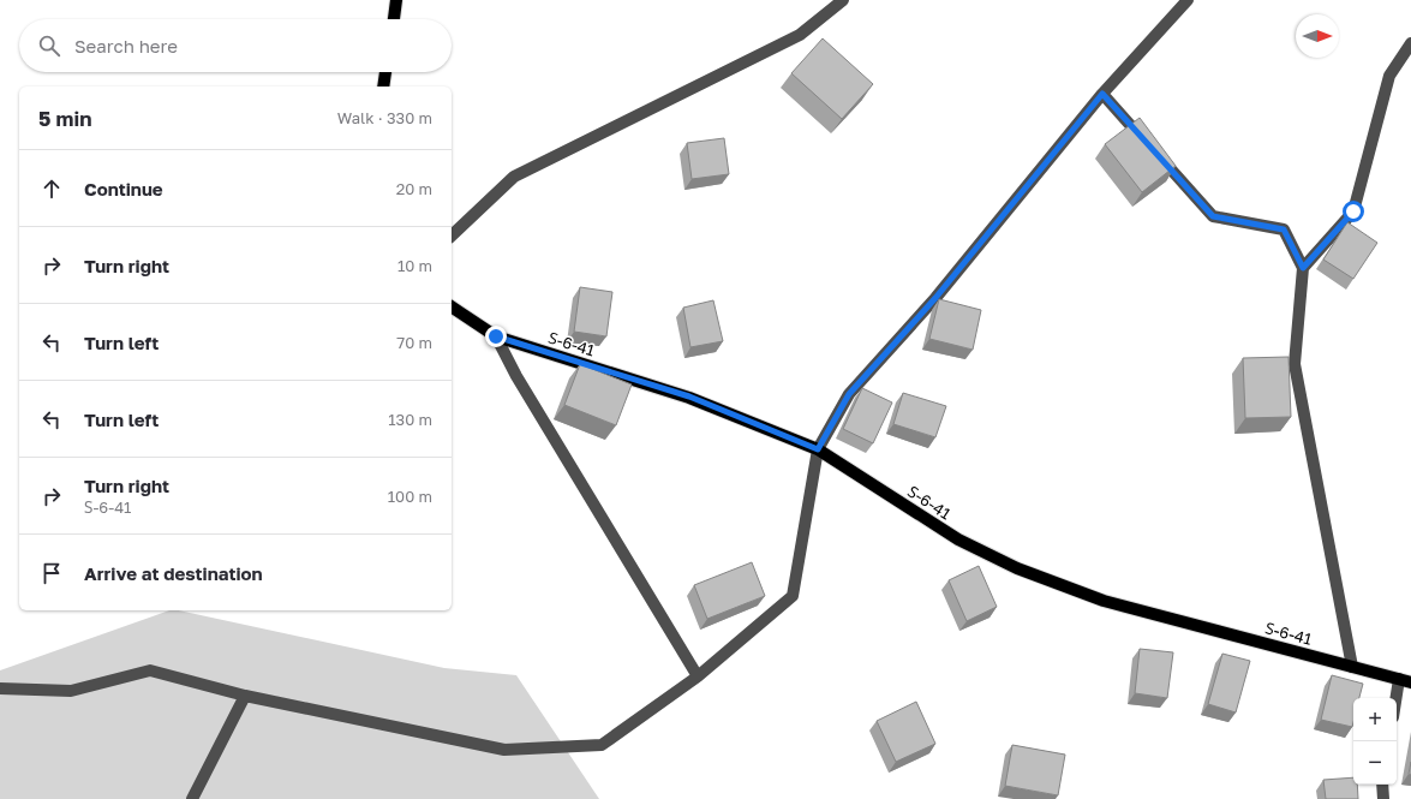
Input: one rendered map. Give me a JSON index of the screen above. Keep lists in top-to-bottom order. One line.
{"streets":{"main road":["Տ-6-41"]},"north":"right","page":{"search":"Search here","heading":["5 min","Walk · 330 m"],"list":[["Continue","20 m"],["Turn right","10 m"],["Turn left","70 m"],["Turn left","130 m"],["Turn right","Տ-6-41","100 m"],"Arrive at destination"],"map_buttons":["+","−"]}}
